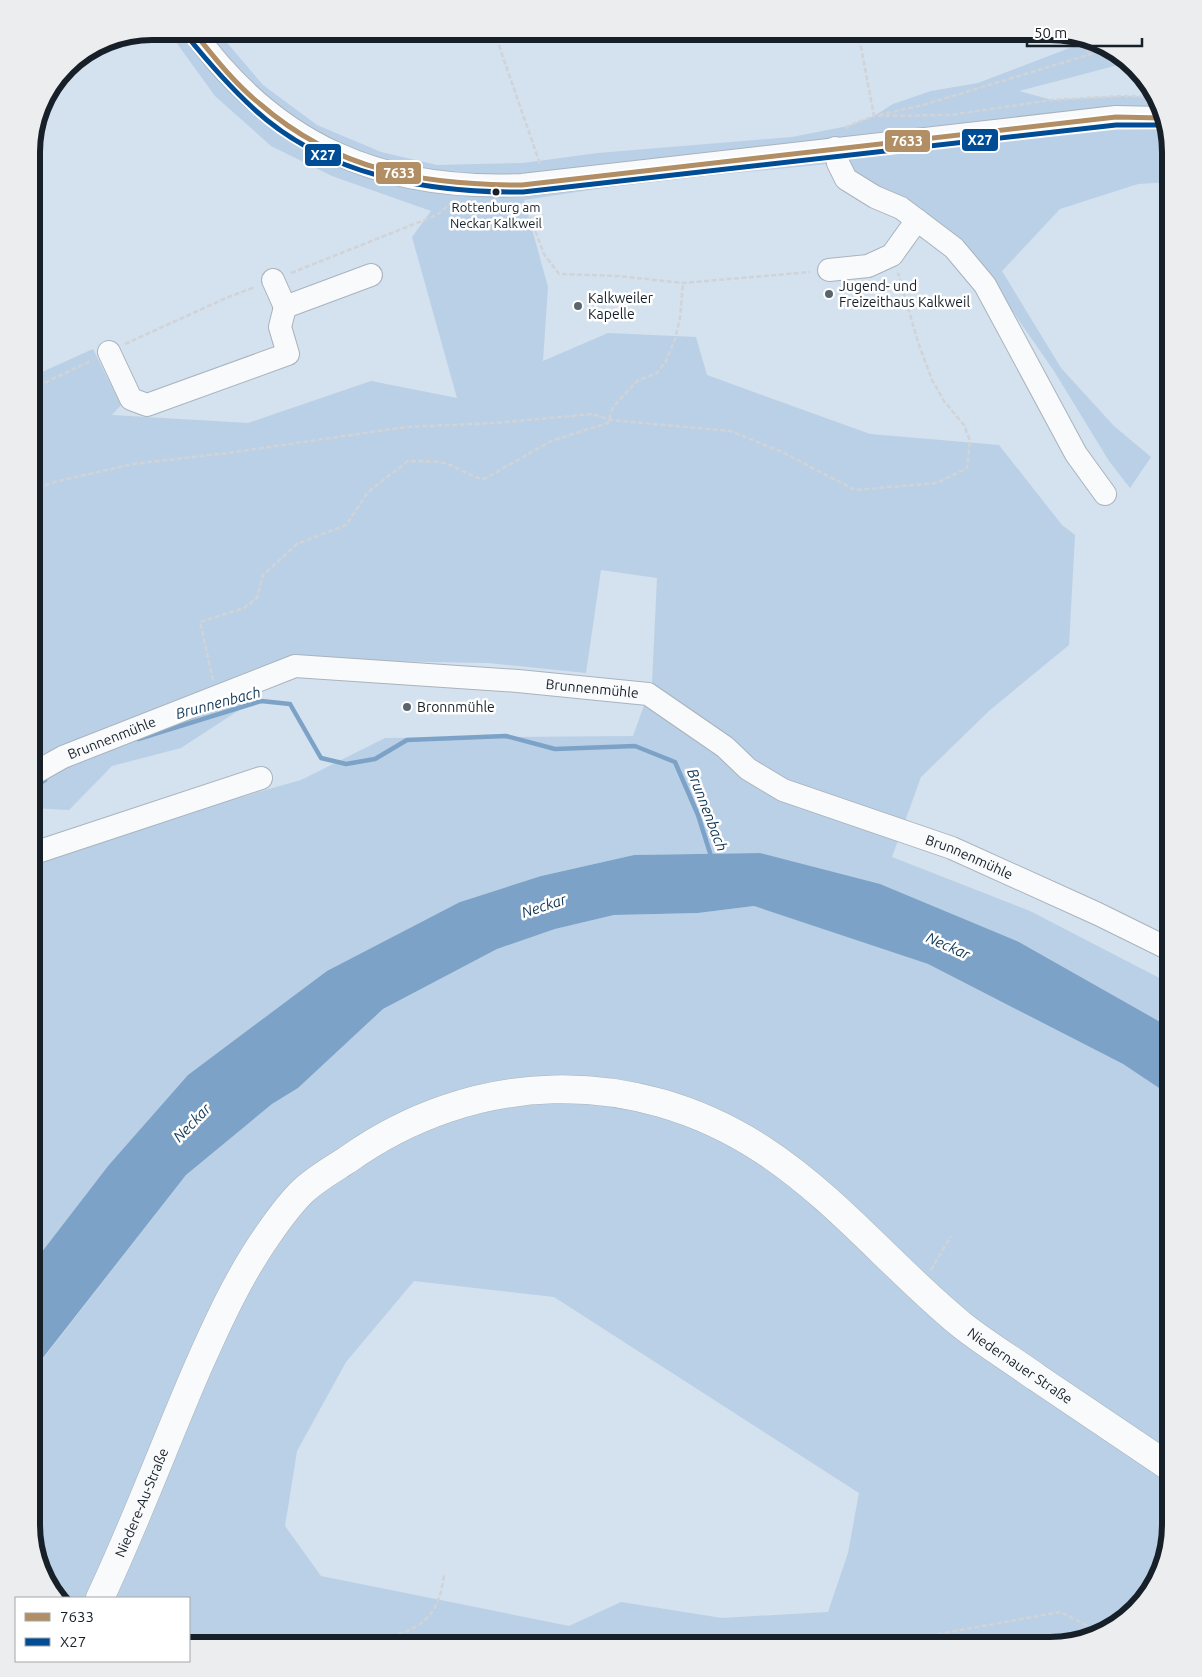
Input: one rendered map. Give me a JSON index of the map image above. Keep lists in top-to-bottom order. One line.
{"streets":{"main road":["Niedernauer Straße","Niedere-Au-Straße"],"street":["Brunnenmühle"]},"crossings":[["Niedernauer Straße","Niedere-Au-Straße"]],"water":["Brunnenbach","Neckar"],"places":["Rottenburg am Neckar Kalkweil","Jugend- und Freizeithaus Kalkweil","Kalkweiler Kapelle","Bronnmühle"],"lines":["transit line 7633","transit line X27"],"legend":["7633","X27"],"scale_bar":"50 m"}
